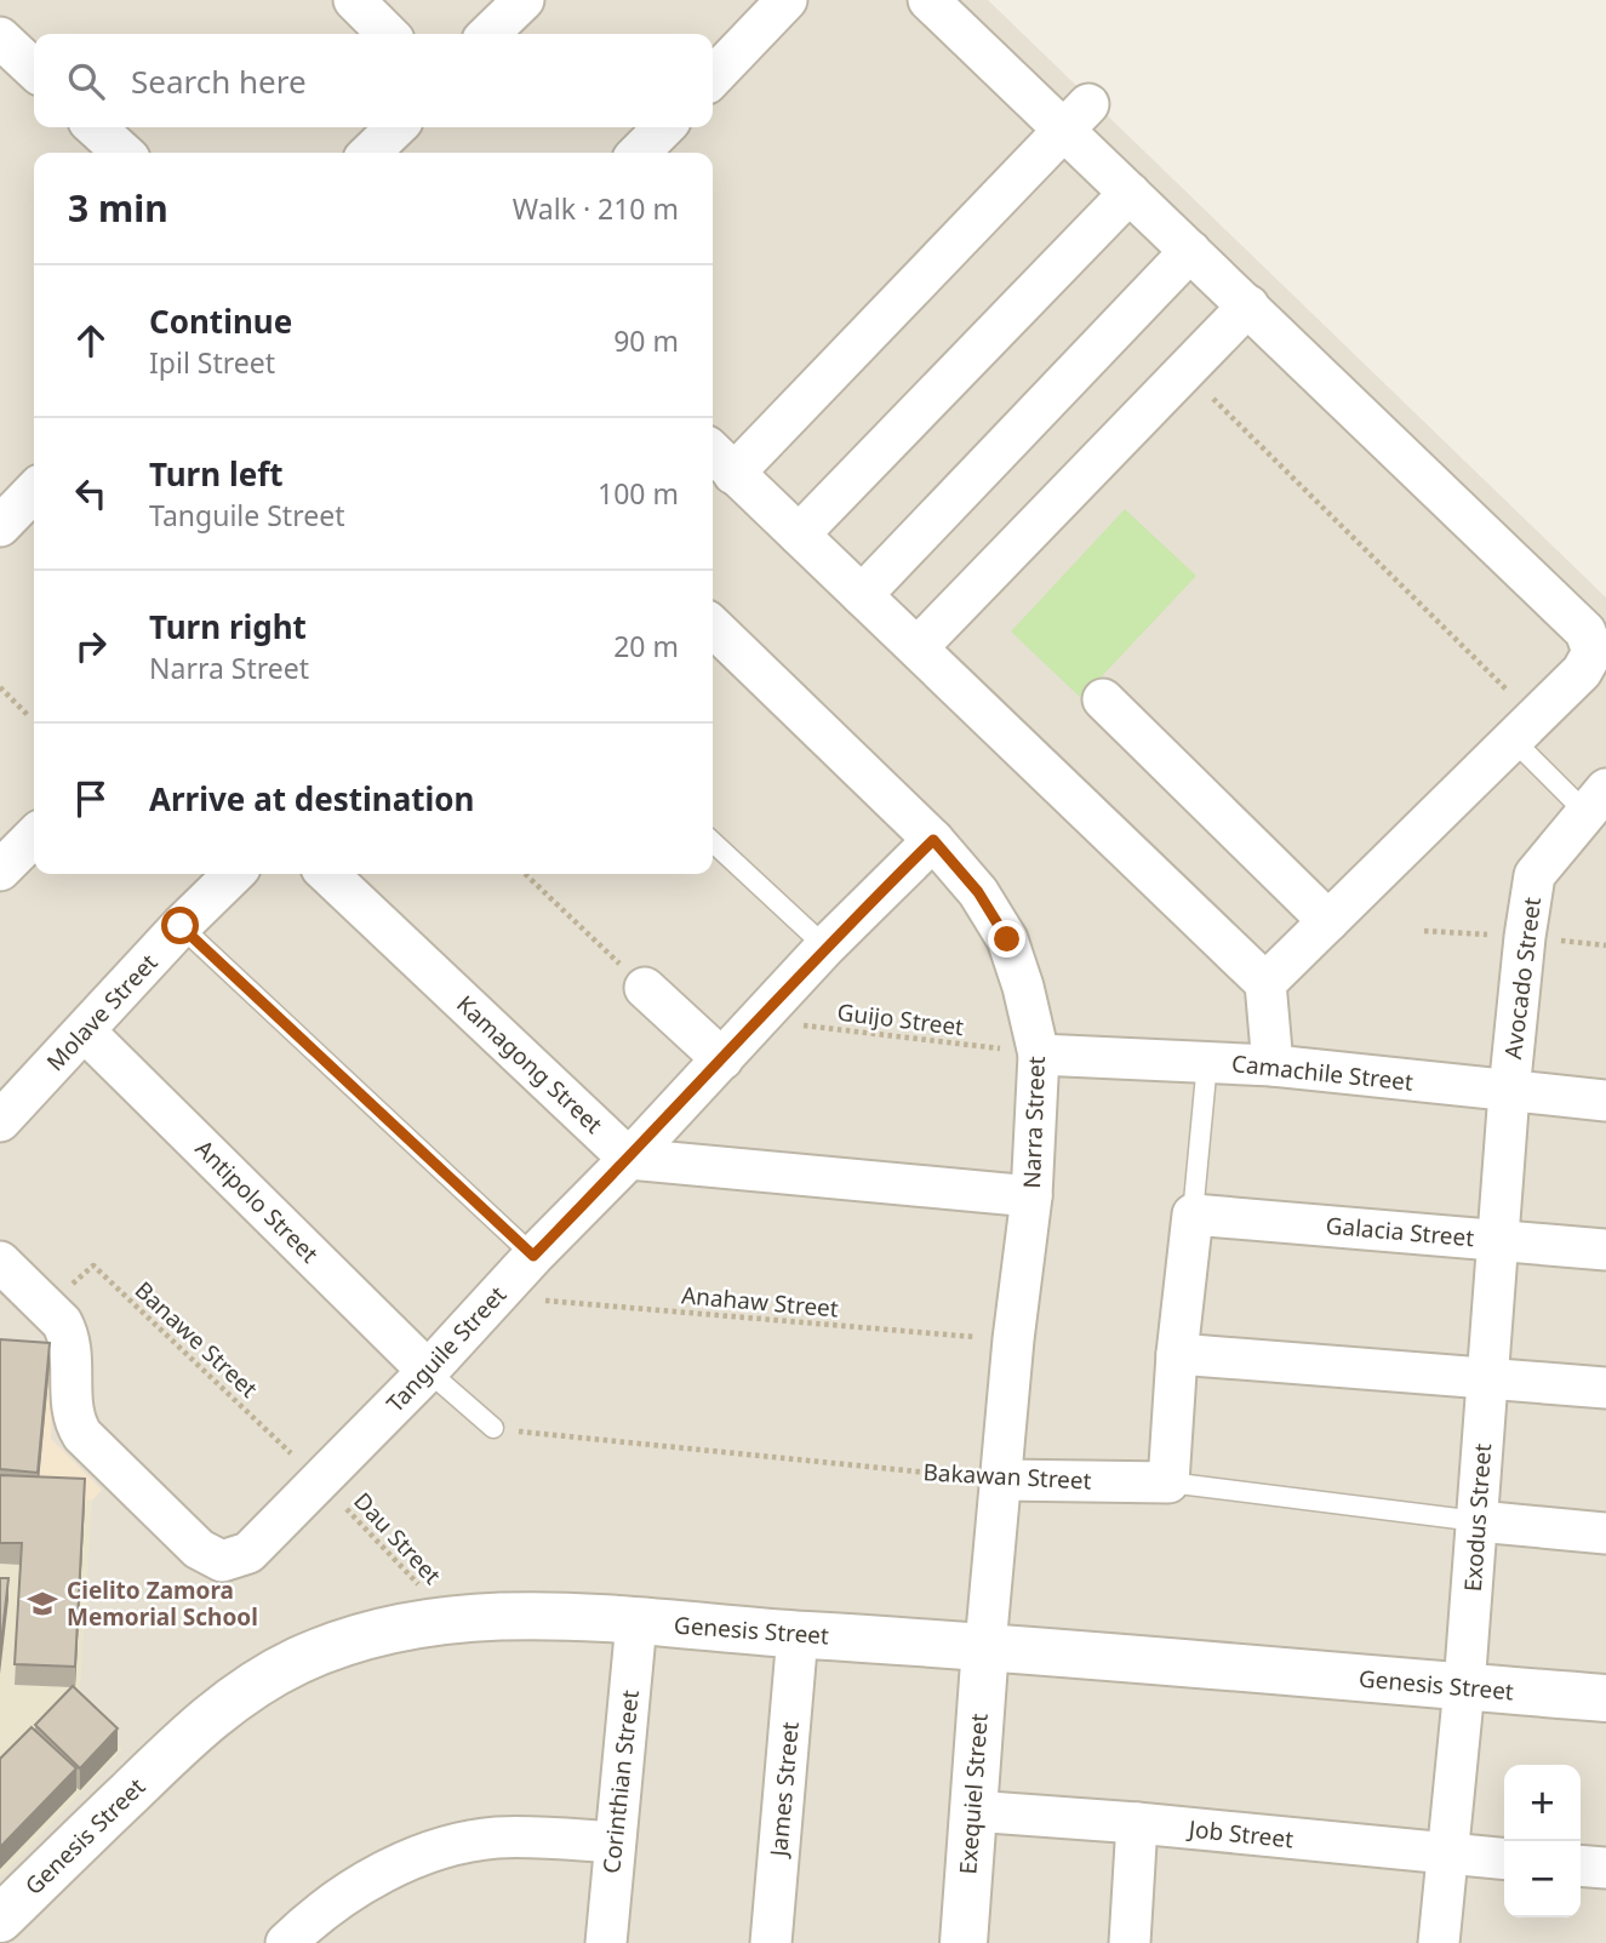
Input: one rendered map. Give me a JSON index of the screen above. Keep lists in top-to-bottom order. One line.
{"streets":{"street":["Avocado Street","Molave Street","Kamagong Street","Camachile Street","Narra Street","Antipolo Street","Galacia Street","Tanguile Street","Bakawan Street","Exodus Street","Genesis Street","Corinthian Street","James Street","Exequiel Street","Job Street"],"path":["Guijo Street","Anahaw Street","Banawe Street","Dau Street"]},"crossings":[["Avocado Street","Camachile Street"],["Avocado Street","Exodus Street"],["Molave Street","Antipolo Street"],["Guijo Street","Camachile Street"],["Guijo Street","Narra Street"],["Guijo Street","Tanguile Street"],["Kamagong Street","Tanguile Street"],["Camachile Street","Narra Street"],["Camachile Street","Exodus Street"],["Narra Street","Anahaw Street"],["Narra Street","Tanguile Street"],["Narra Street","Bakawan Street"],["Narra Street","Genesis Street"],["Narra Street","Exequiel Street"],["Antipolo Street","Tanguile Street"],["Galacia Street","Exodus Street"],["Anahaw Street","Tanguile Street"],["Banawe Street","Tanguile Street"],["Banawe Street","Dau Street"],["Tanguile Street","Dau Street"],["Bakawan Street","Exodus Street"],["Exodus Street","Genesis Street"],["Exodus Street","Job Street"],["Dau Street","Genesis Street"],["Genesis Street","Corinthian Street"],["Genesis Street","James Street"],["Genesis Street","Exequiel Street"],["Exequiel Street","Job Street"]],"places":{"school or university":["Cielito Zamora Memorial School"]},"page":{"search":"Search here","heading":["3 min","Walk · 210 m"],"list":[["Continue","Ipil Street","90 m"],["Turn left","Tanguile Street","100 m"],["Turn right","Narra Street","20 m"],"Arrive at destination"],"map_buttons":["+","−"]}}
